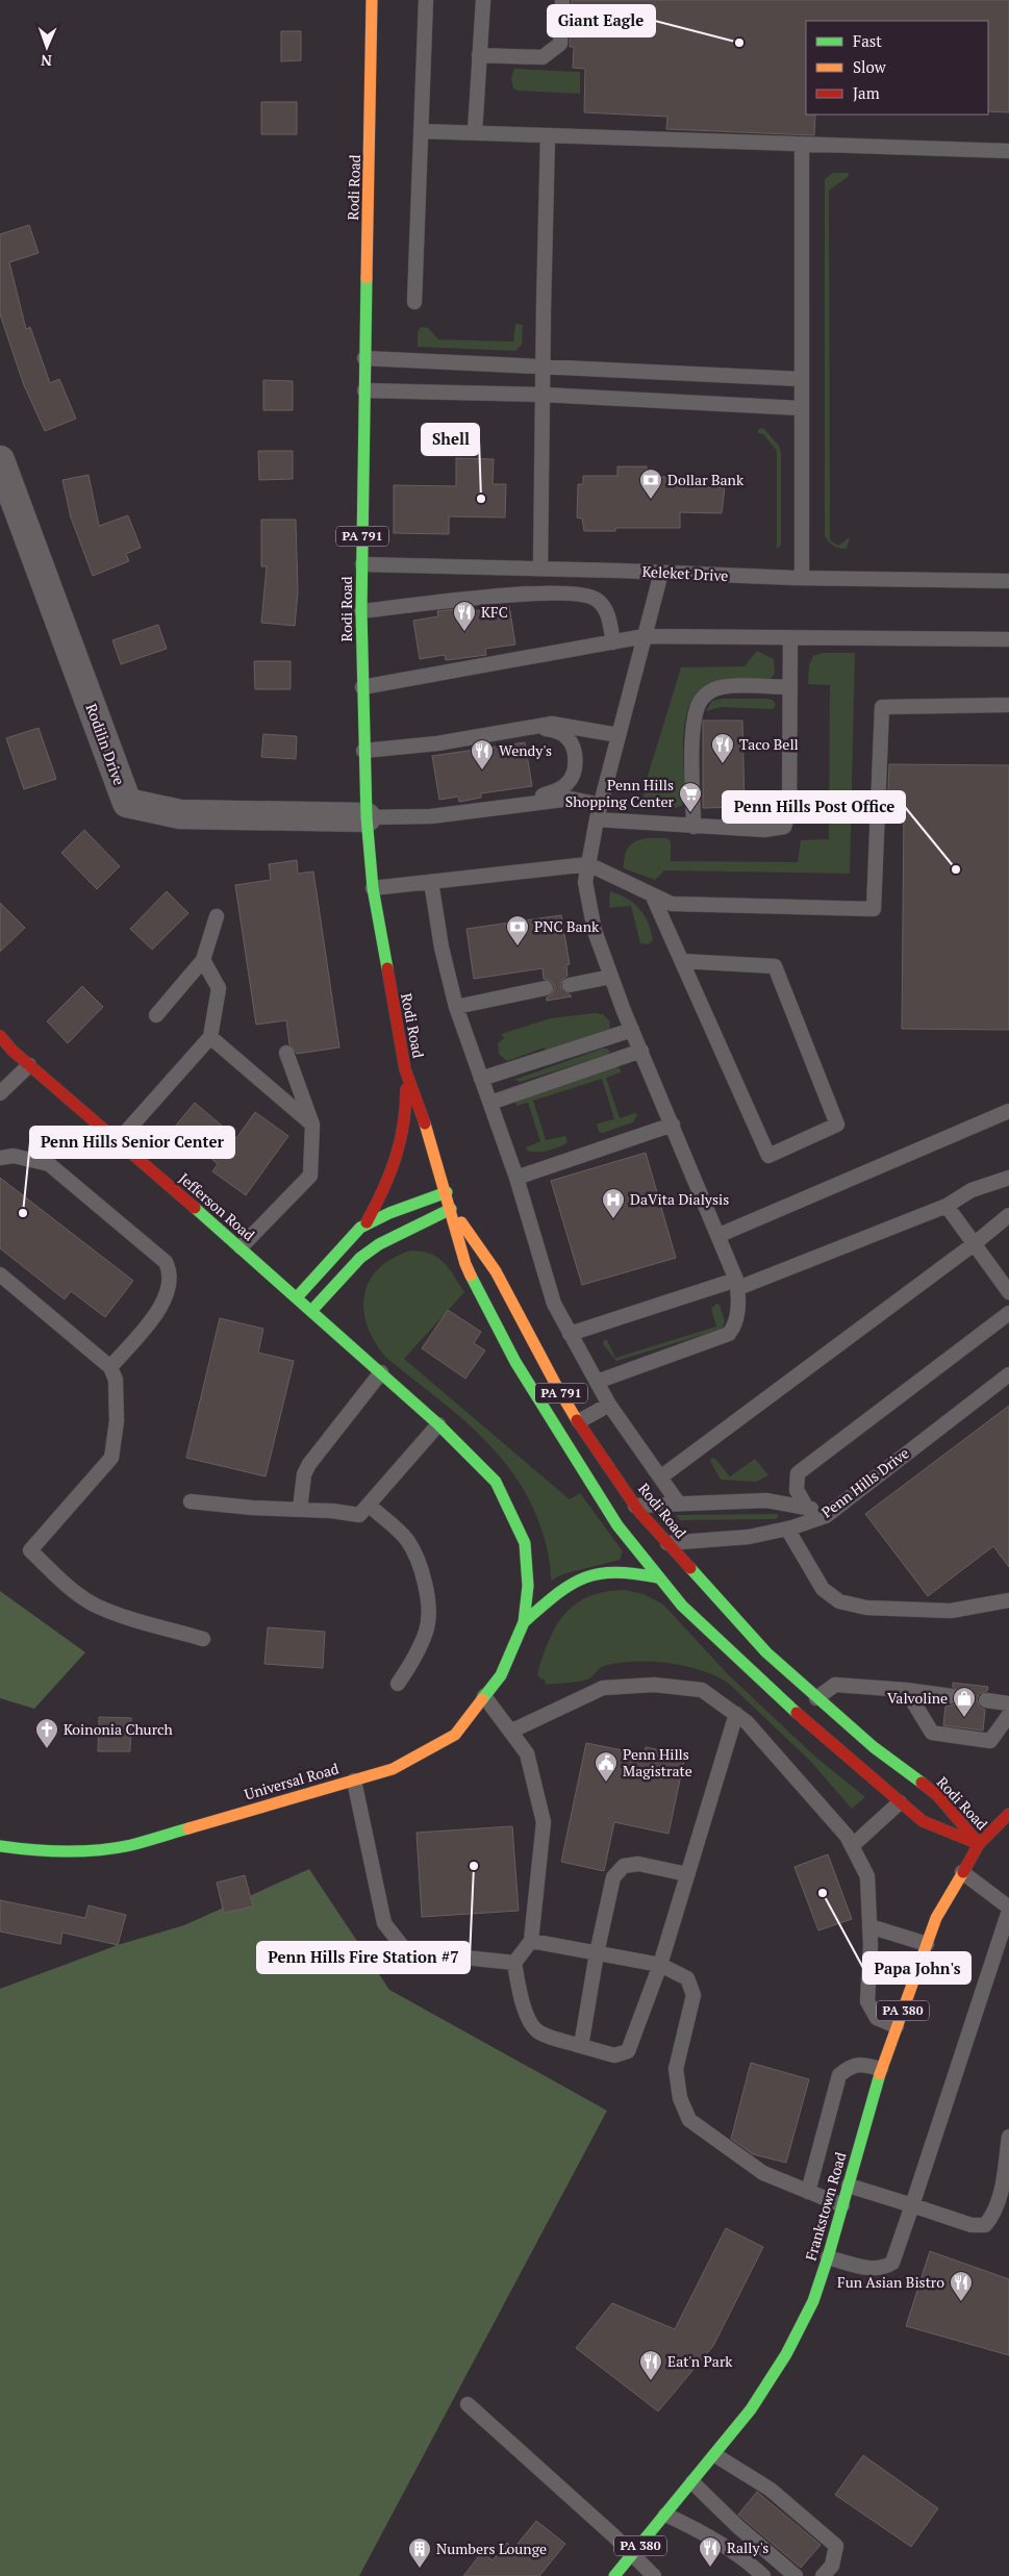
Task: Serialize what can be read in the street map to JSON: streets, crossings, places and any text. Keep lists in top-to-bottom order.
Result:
{
  "streets": {
    "main road": [
      "Rodi Road",
      "PA 791",
      "Jefferson Road",
      "Universal Road",
      "PA 380",
      "Frankstown Road"
    ],
    "street": ["Rodilin Drive"],
    "lane": ["Keleket Drive", "Penn Hills Drive"]
  },
  "crossings": [
    ["Rodi Road", "Keleket Drive"],
    ["Rodi Road", "Rodilin Drive"],
    ["Rodi Road", "Penn Hills Drive"],
    ["Rodi Road", "Universal Road"],
    ["Rodi Road", "Frankstown Road"],
    ["Jefferson Road", "Universal Road"]
  ],
  "places": {
    "other": [
      "Giant Eagle",
      "Shell",
      "Penn Hills Post Office",
      "Penn Hills Senior Center",
      "Penn Hills Fire Station #7",
      "Papa John's"
    ],
    "bank": ["Dollar Bank", "PNC Bank"],
    "restaurant": [
      "KFC",
      "Taco Bell",
      "Wendy's",
      "Fun Asian Bistro",
      "Eat'n Park",
      "Rally's"
    ],
    "supermarket": ["Penn Hills Shopping Center"],
    "hospital": ["DaVita Dialysis"],
    "shop": ["Valvoline"],
    "church": ["Koinonia Church"],
    "public building": ["Penn Hills Magistrate"],
    "building": ["Numbers Lounge"]
  },
  "legend": ["Fast", "Slow", "Jam"],
  "north": "bottom"
}
